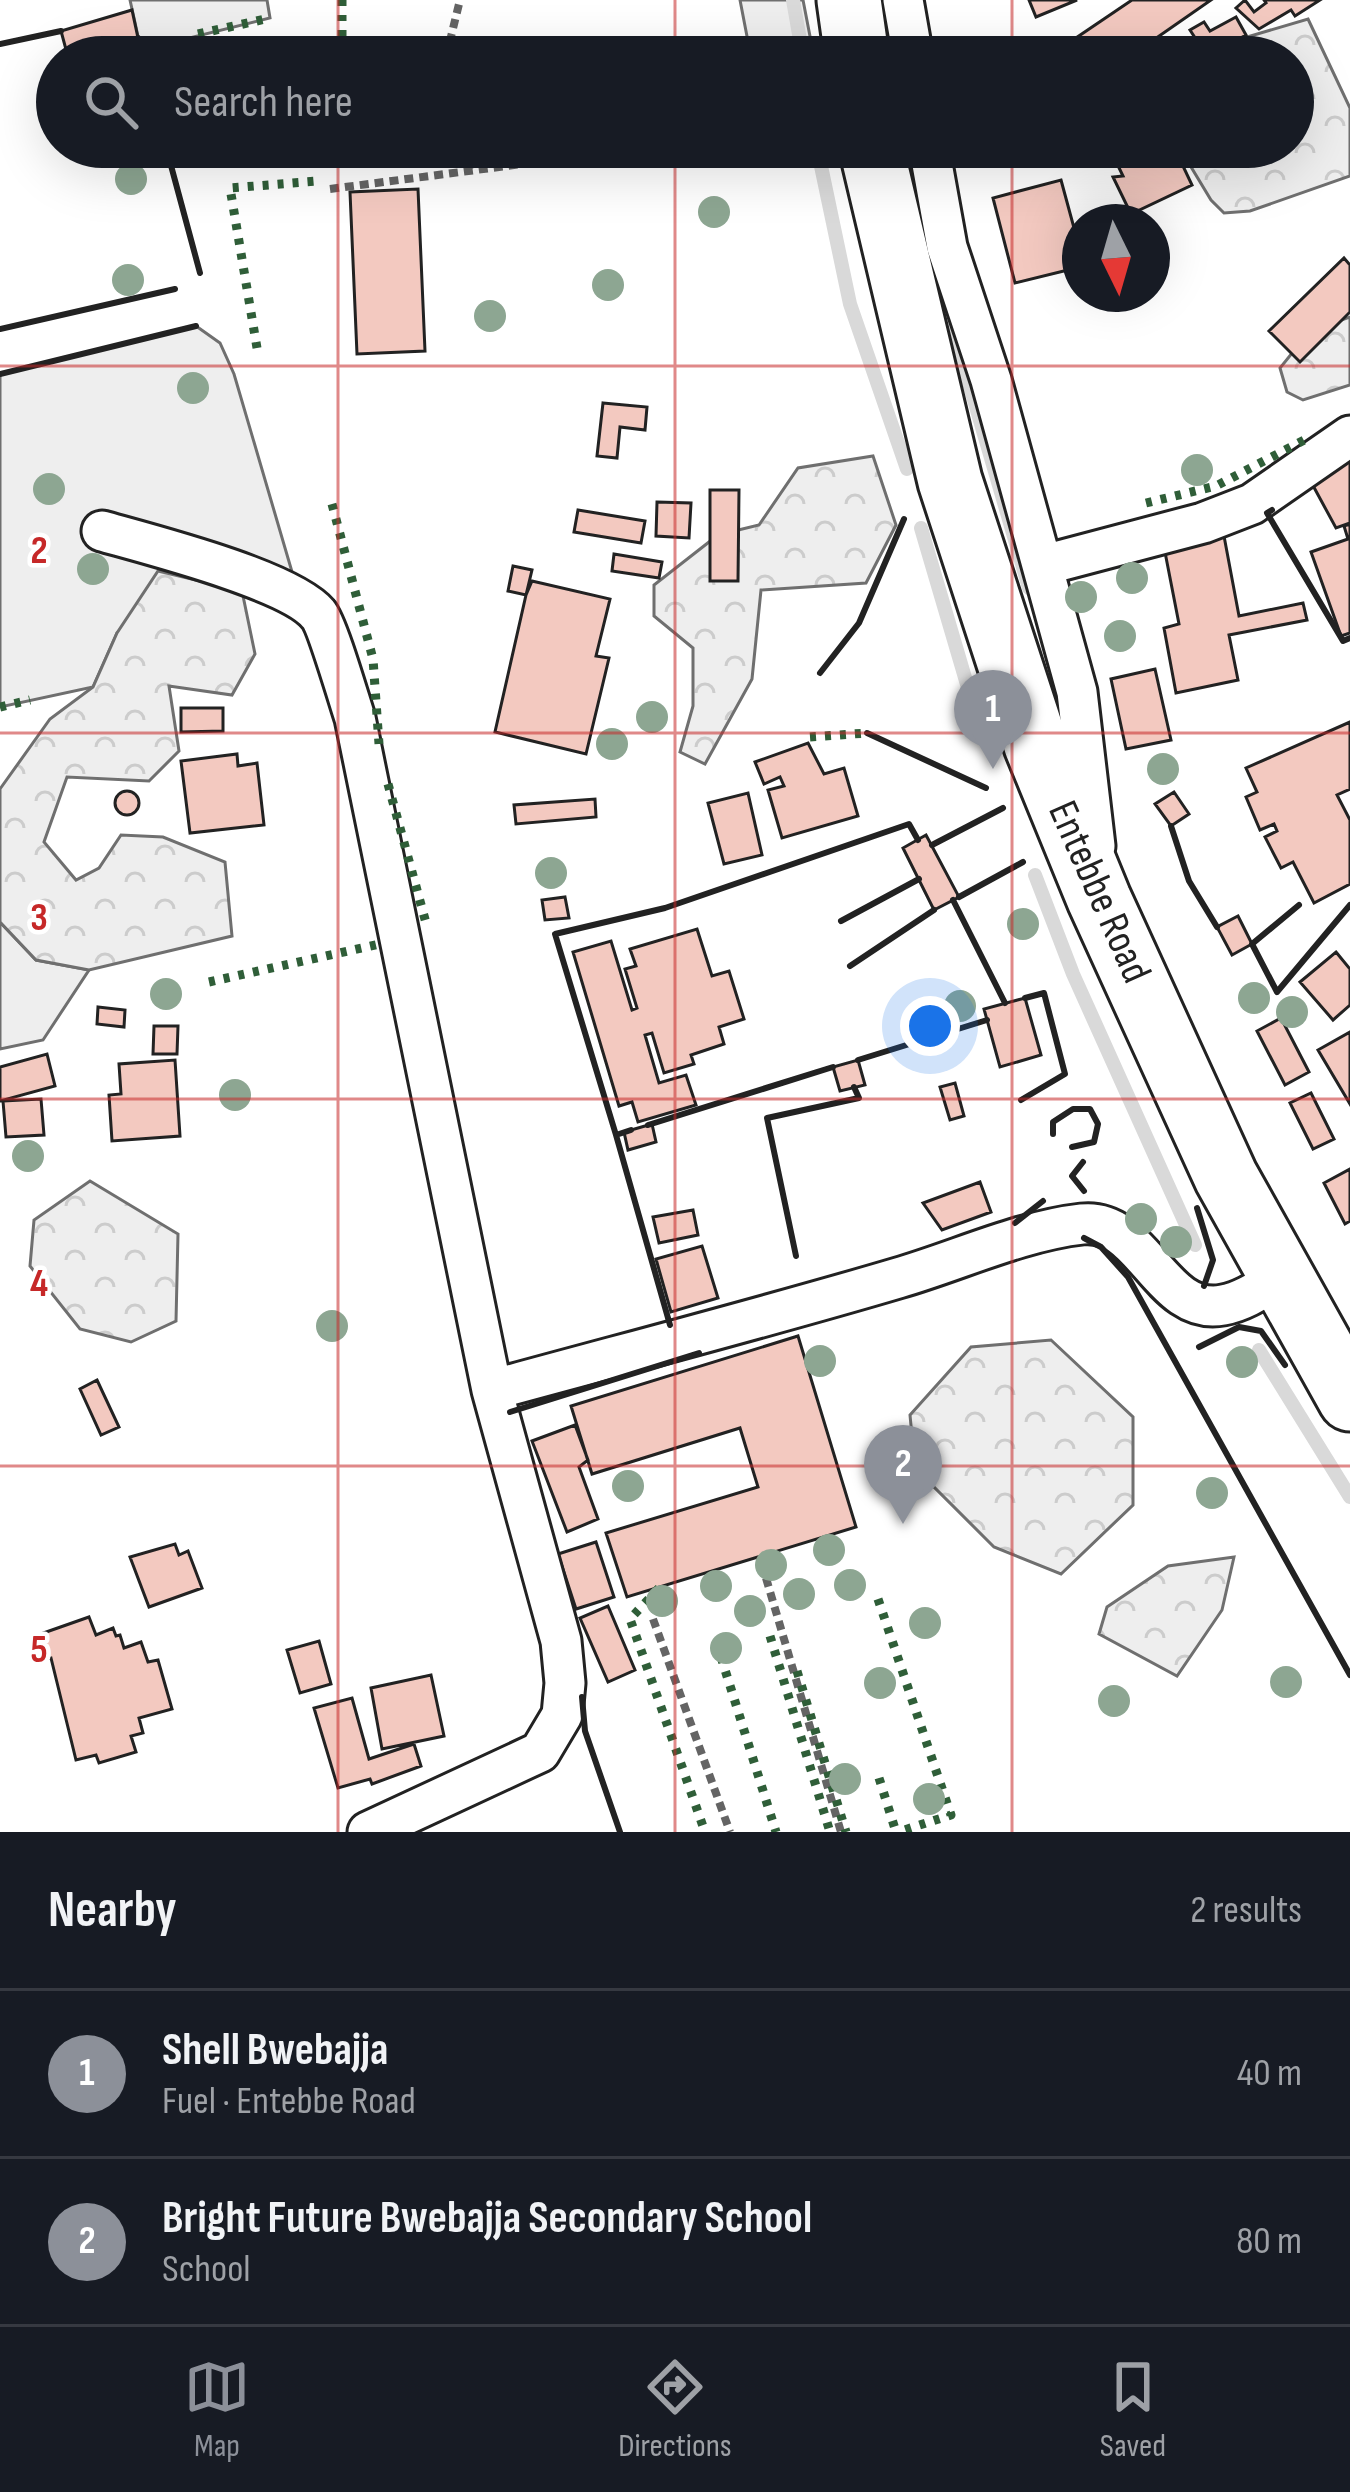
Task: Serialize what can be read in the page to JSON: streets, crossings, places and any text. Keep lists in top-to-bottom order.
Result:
{
  "streets": {
    "main road": ["Entebbe Road"]
  },
  "north": "bottom",
  "page": {
    "search": "Search here",
    "pins": ["1", "2"],
    "heading": ["Nearby", "2 results"],
    "list": [
      {
        "mark": "1",
        "name": "Shell Bwebajja",
        "note": "Fuel · Entebbe Road",
        "value": "40 m"
      },
      {
        "mark": "2",
        "name": "Bright Future Bwebajja Secondary School",
        "note": "School",
        "value": "80 m"
      }
    ],
    "nav": ["Map", "Directions", "Saved"]
  },
  "grid": {
    "rows": [
      "2",
      "3",
      "4",
      "5"
    ]
  }
}
